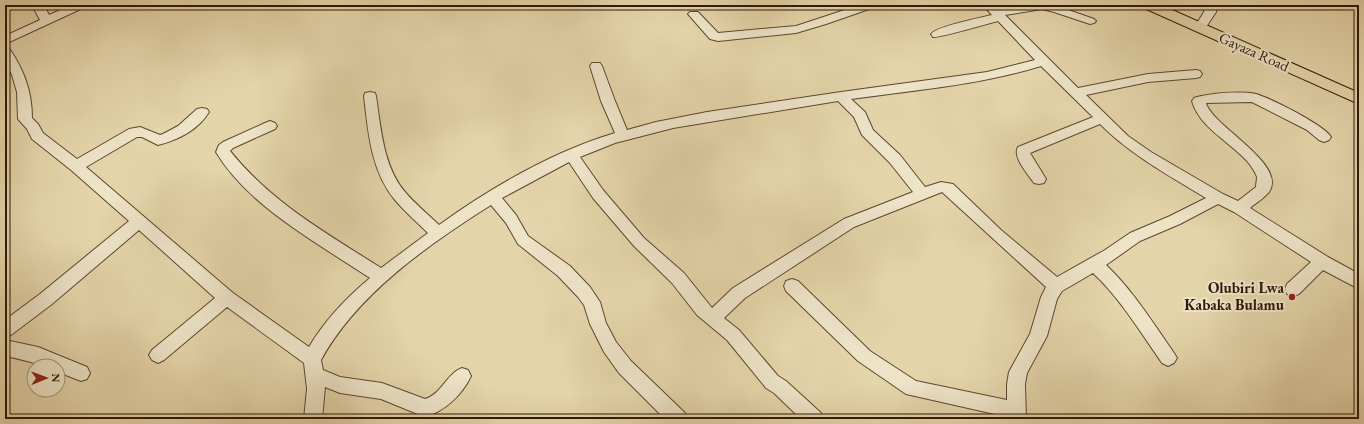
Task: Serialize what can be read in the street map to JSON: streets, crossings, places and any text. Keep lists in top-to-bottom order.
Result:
{
  "streets": {
    "main road": ["Gayaza Road"]
  },
  "places": ["Olubiri Lwa Kabaka Bulamu"],
  "north": "right"
}
